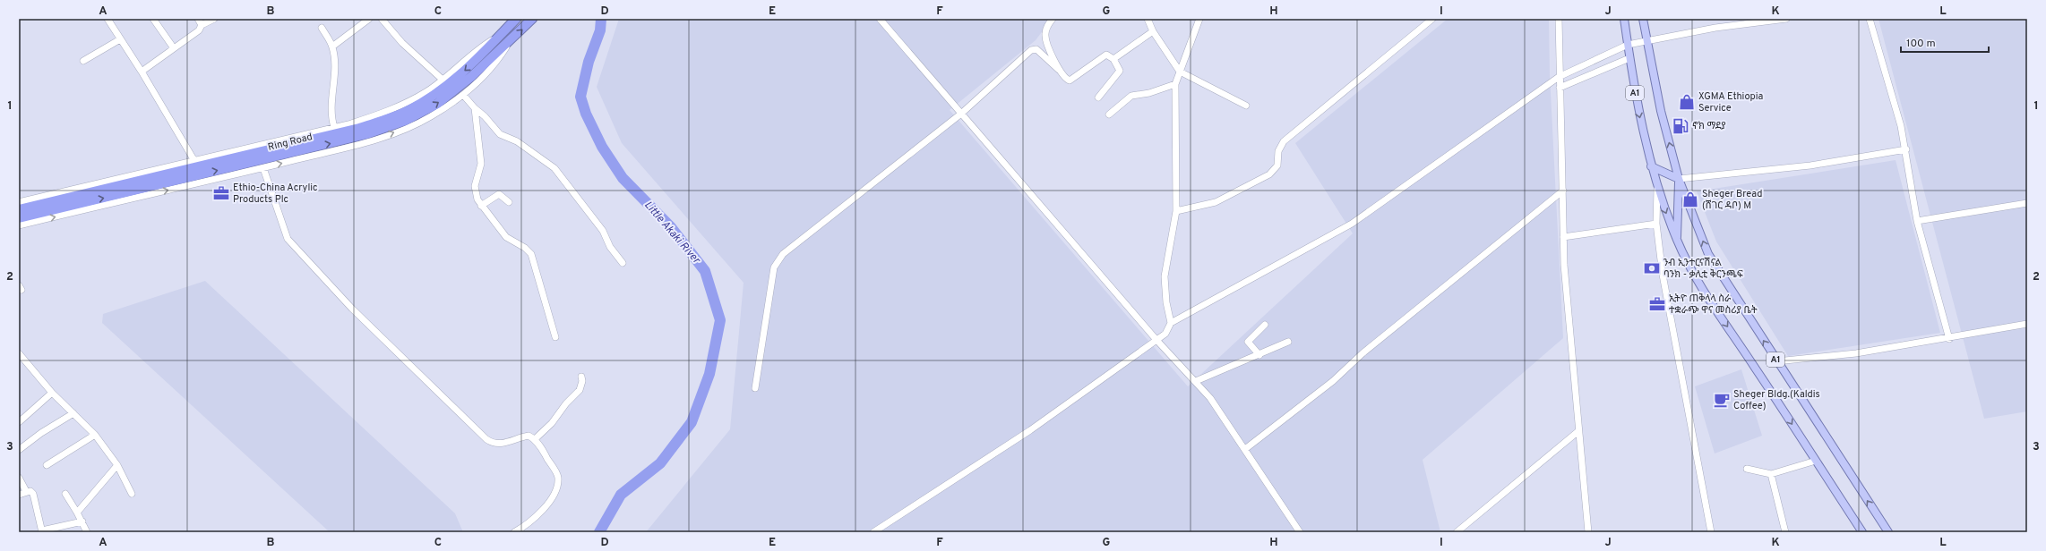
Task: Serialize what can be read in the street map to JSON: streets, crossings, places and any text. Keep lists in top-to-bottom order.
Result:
{
  "streets": {
    "highway": ["Ring Road"],
    "main road": ["A1"]
  },
  "water": ["Little Akaki River"],
  "places": {
    "shop": ["XGMA Ethiopia Service", "Sheger Bread (ሸገር ዳቦ) M"],
    "fuel station": ["ኖክ ማደያ"],
    "office": ["Ethio-China Acrylic Products Plc", "ኢትዮ ጠቅላላ ስራ ተቋራጭ ዋና መስሪያ ቤት"],
    "bank": ["ንብ ኢንተርናሽናል ባንክ - ቃሊቲ ቅርንጫፍ"],
    "cafe": ["Sheger Bldg.(Kaldis Coffee)"]
  },
  "scale_bar": "100 m",
  "grid": {
    "columns": [
      "A",
      "B",
      "C",
      "D",
      "E",
      "F",
      "G",
      "H",
      "I",
      "J",
      "K",
      "L"
    ],
    "rows": ["1", "2", "3"]
  }
}
